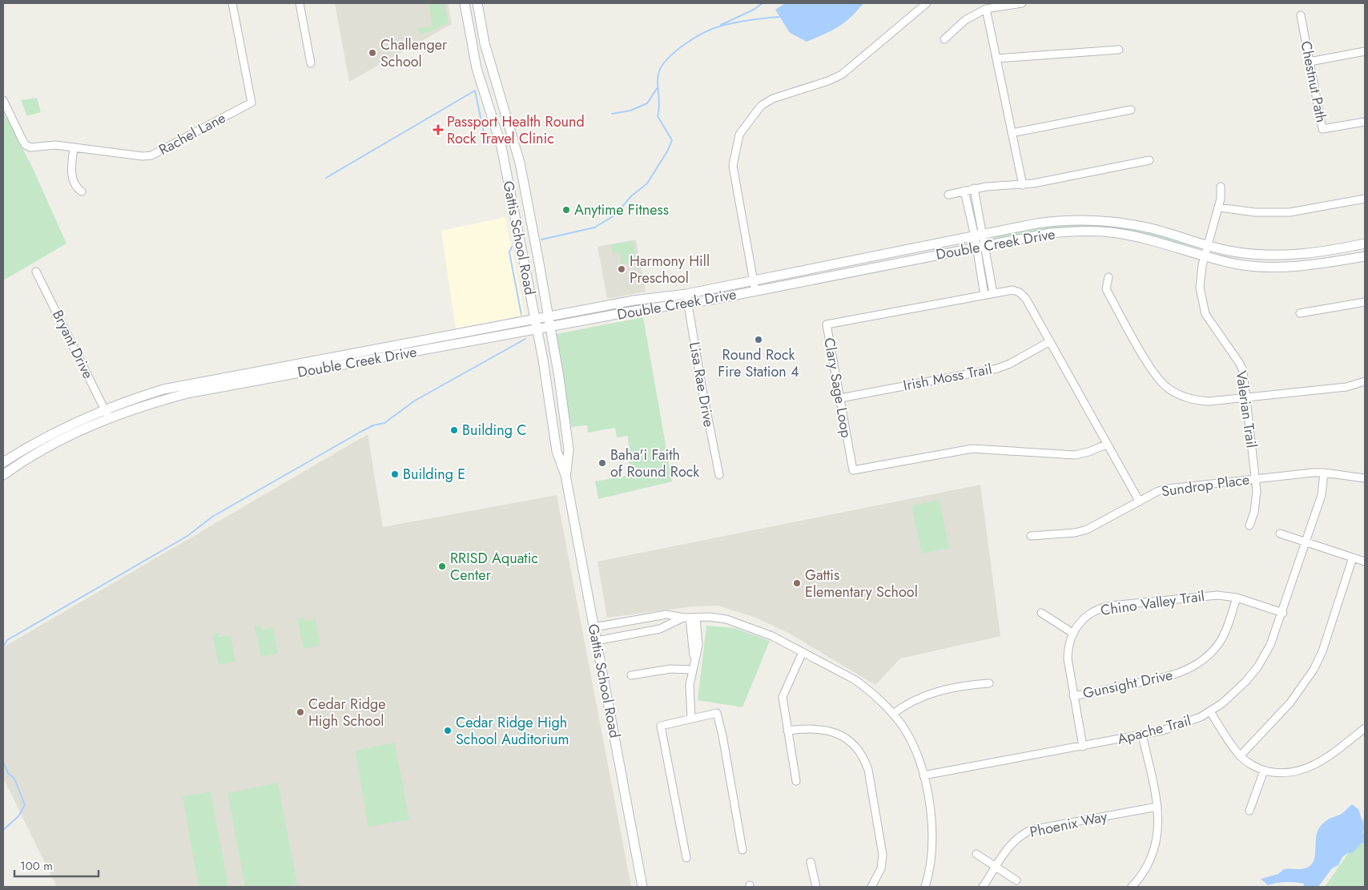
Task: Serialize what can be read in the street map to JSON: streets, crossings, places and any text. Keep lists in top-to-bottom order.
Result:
{
  "streets": {
    "street": [
      "Chestnut Path",
      "Rachel Lane",
      "Gattis School Road",
      "Double Creek Drive",
      "Bryant Drive",
      "Irish Moss Trail",
      "Lisa Rae Drive",
      "Clary Sage Loop",
      "Valerian Trail",
      "Sundrop Place",
      "Chino Valley Trail",
      "Gunsight Drive",
      "Apache Trail",
      "Phoenix Way"
    ]
  },
  "crossings": [
    ["Gattis School Road", "Double Creek Drive"],
    ["Double Creek Drive", "Bryant Drive"],
    ["Double Creek Drive", "Lisa Rae Drive"],
    ["Double Creek Drive", "Valerian Trail"],
    ["Irish Moss Trail", "Clary Sage Loop"],
    ["Clary Sage Loop", "Sundrop Place"],
    ["Valerian Trail", "Sundrop Place"],
    ["Sundrop Place", "Apache Trail"],
    ["Chino Valley Trail", "Gunsight Drive"],
    ["Chino Valley Trail", "Apache Trail"]
  ],
  "places": {
    "other": [
      "Challenger School",
      "Anytime Fitness",
      "Harmony Hill Preschool",
      "Round Rock Fire Station 4",
      "Building C",
      "Baha'i Faith of Round Rock",
      "Building E",
      "RRISD Aquatic Center",
      "Gattis Elementary School",
      "Cedar Ridge High School",
      "Cedar Ridge High School Auditorium"
    ],
    "health": ["Passport Health Round Rock Travel Clinic"]
  },
  "scale_bar": "100 m"
}
